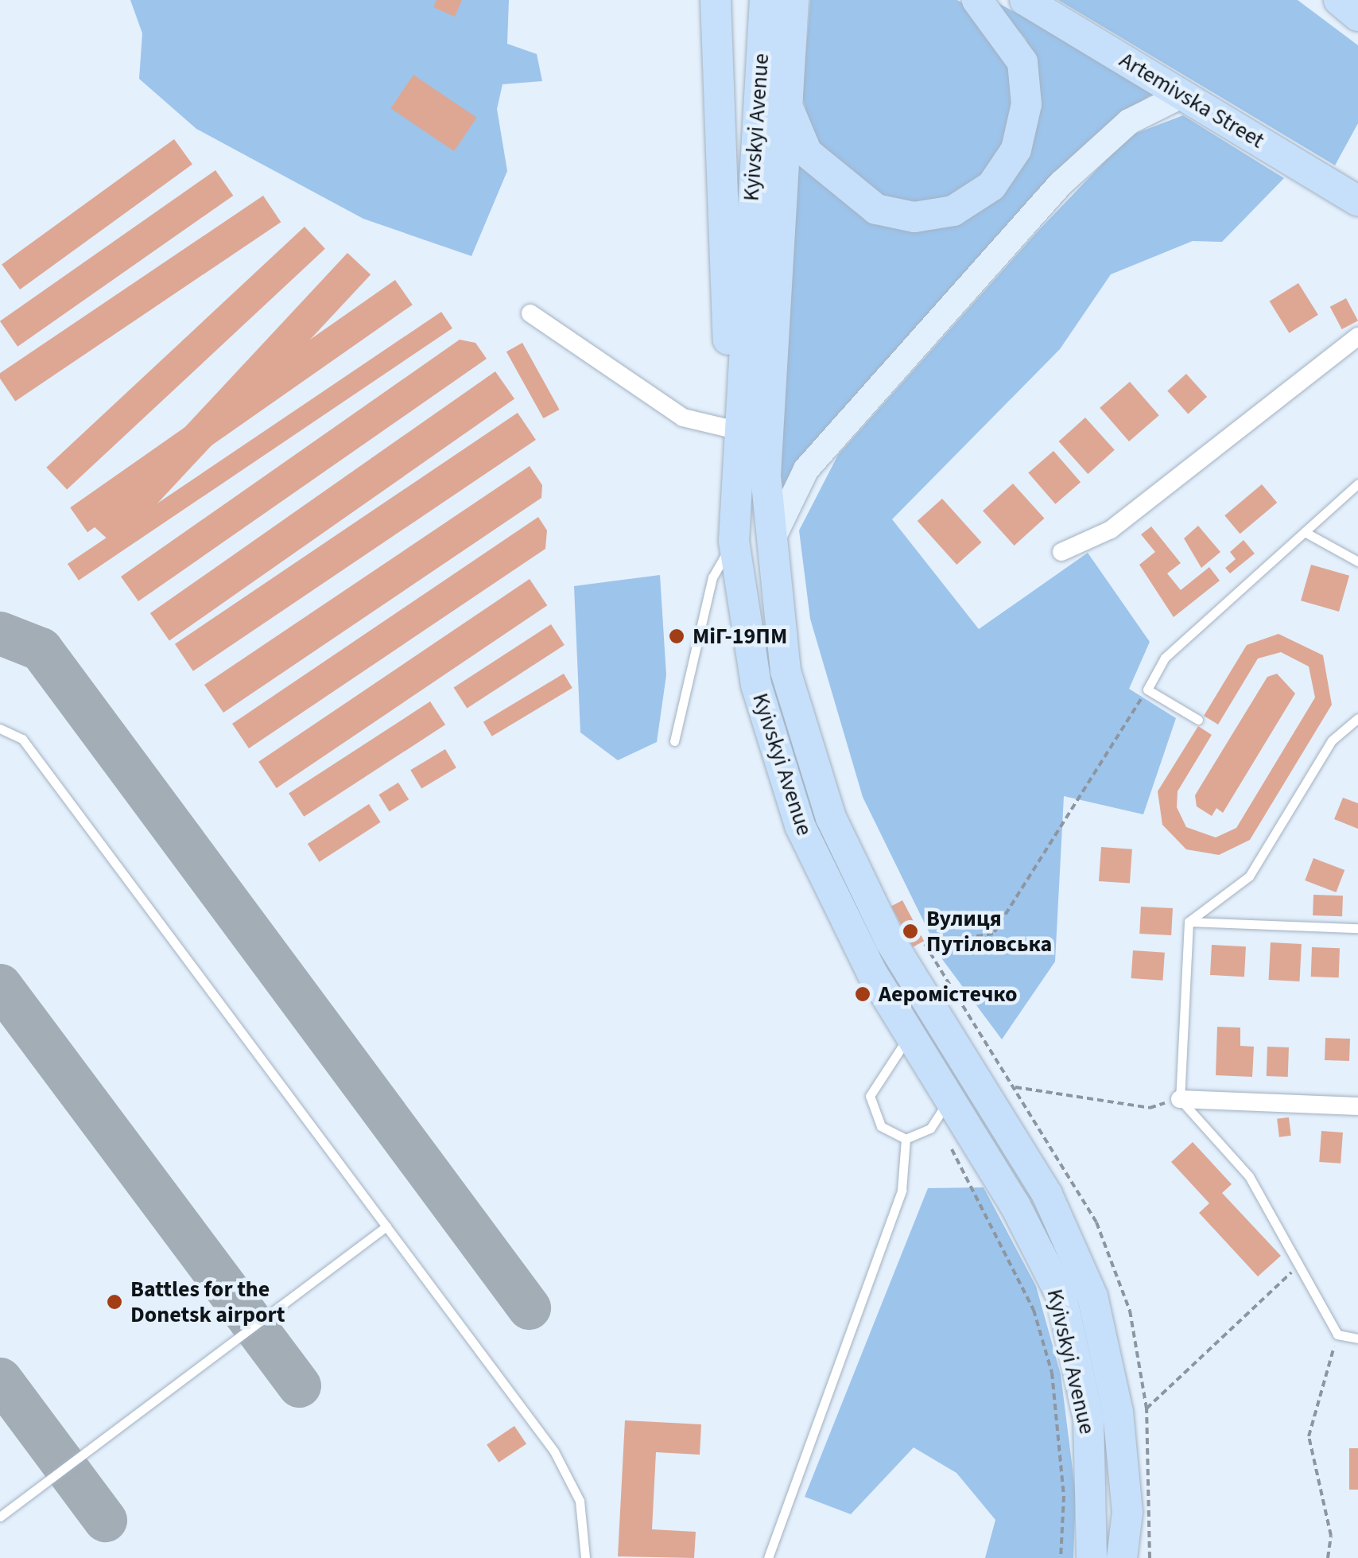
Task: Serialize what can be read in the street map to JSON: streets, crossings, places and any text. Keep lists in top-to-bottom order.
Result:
{
  "streets": {
    "main road": ["Artemivska Street", "Kyivskyi Avenue"]
  },
  "places": [
    "МіГ-19ПМ",
    "Вулиця Путіловська",
    "Аеромістечко",
    "Battles for the Donetsk airport"
  ]
}
